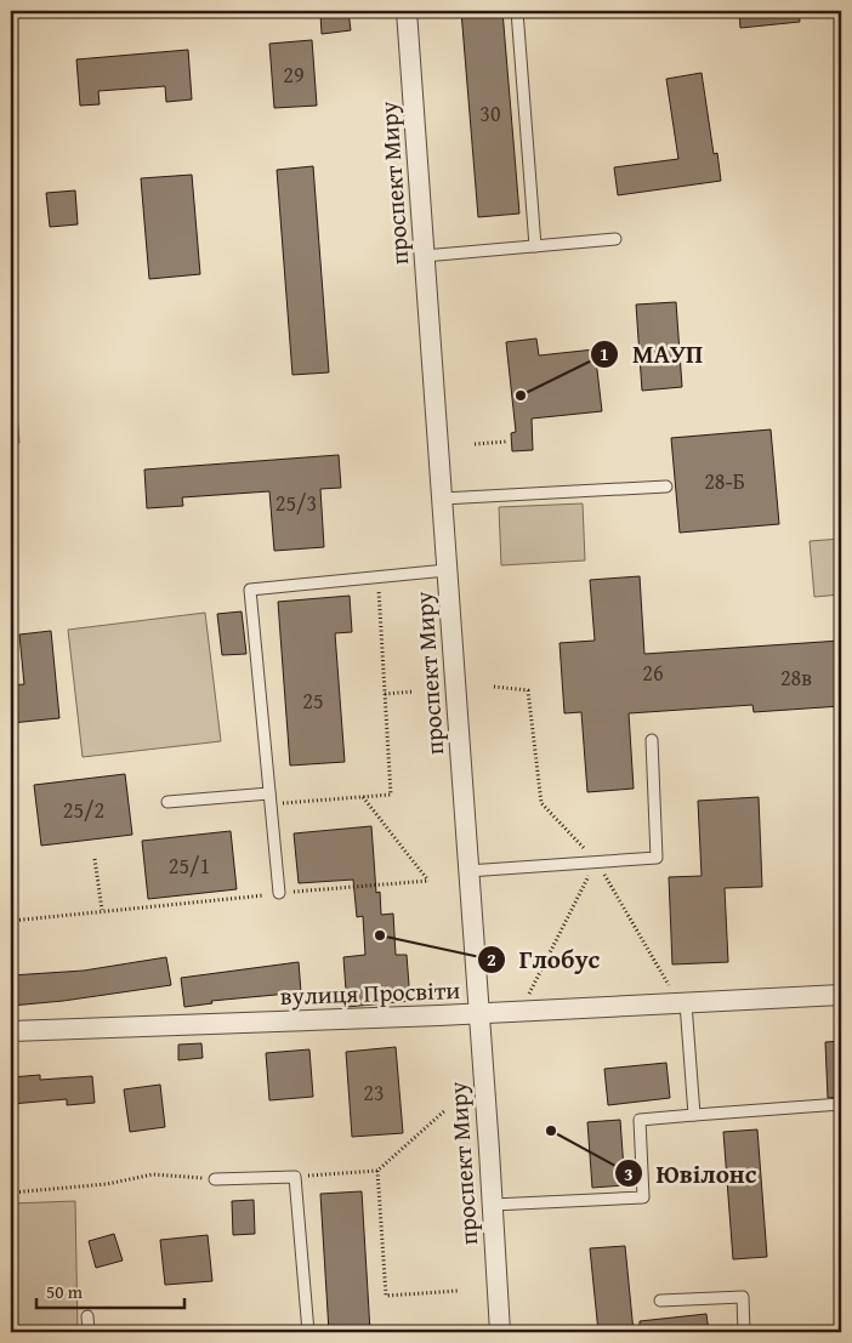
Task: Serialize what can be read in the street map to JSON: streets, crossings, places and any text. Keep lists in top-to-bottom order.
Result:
{
  "streets": {
    "street": ["проспект Миру", "вулиця Просвіти"]
  },
  "crossings": [
    ["проспект Миру", "вулиця Просвіти"]
  ],
  "places": ["МАУП", "Глобус", "Ювілонс"],
  "house_numbers": [
    "29",
    "30",
    "28-Б",
    "25/3",
    "26",
    "28в",
    "25",
    "25/2",
    "25/1",
    "23"
  ],
  "scale_bar": "50 m"
}
